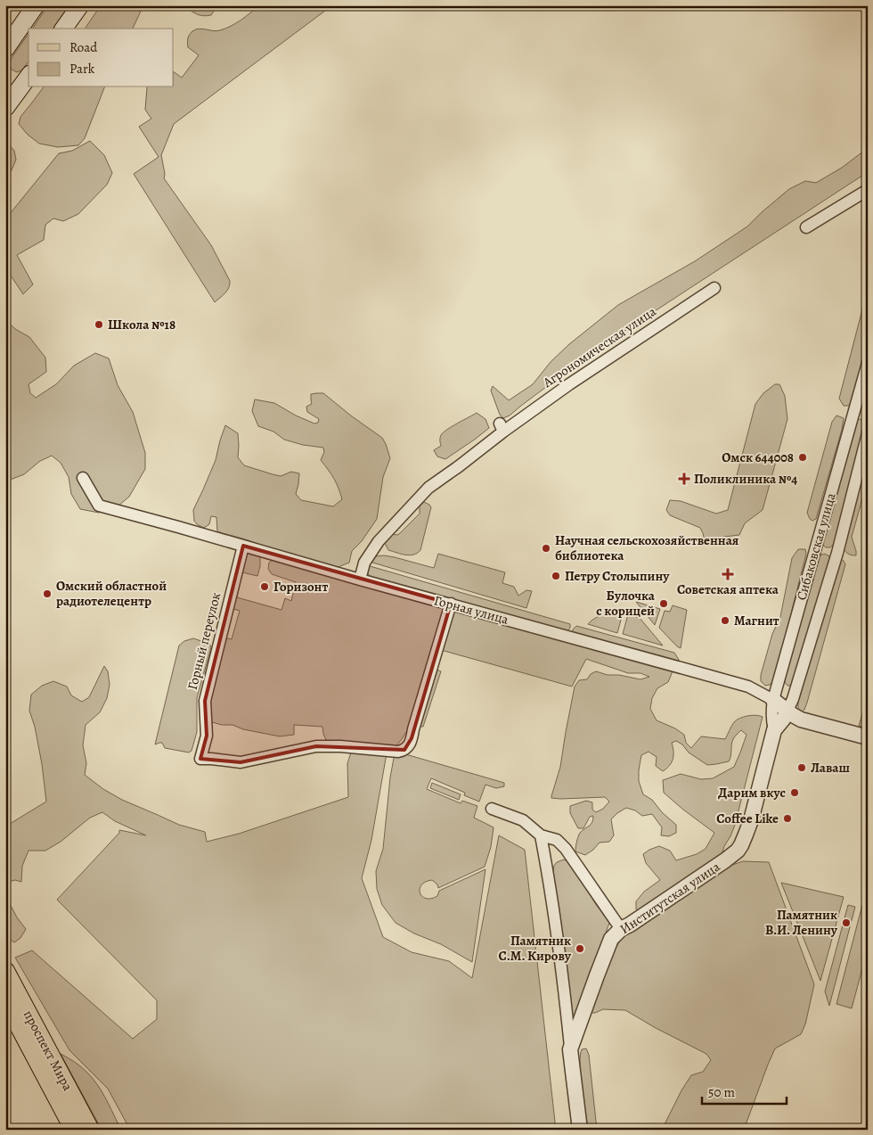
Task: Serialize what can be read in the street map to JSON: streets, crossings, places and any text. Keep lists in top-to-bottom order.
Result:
{
  "streets": {
    "main road": ["проспект Мира"],
    "street": [
      "Агрономическая улица",
      "Сибаковская улица",
      "Горная улица",
      "Горный переулок",
      "Институтская улица"
    ]
  },
  "crossings": [
    ["Агрономическая улица", "Горная улица"],
    ["Сибаковская улица", "Горная улица"],
    ["Сибаковская улица", "Институтская улица"],
    ["Горная улица", "Горный переулок"]
  ],
  "places": {
    "other": [
      "Школа №18",
      "Омск 644008",
      "Научная сельскохозяйственная библиотека",
      "Петру Столыпину",
      "Горизонт",
      "Омский областной радиотелецентр",
      "Булочка с корицей",
      "Магнит",
      "Лаваш",
      "Дарим вкус",
      "Coffee Like",
      "Памятник В.И. Ленину",
      "Памятник С.М. Кирову"
    ],
    "health": ["Поликлиника №4", "Советская аптека"]
  },
  "legend": ["Road", "Park"],
  "scale_bar": "50 m"
}
